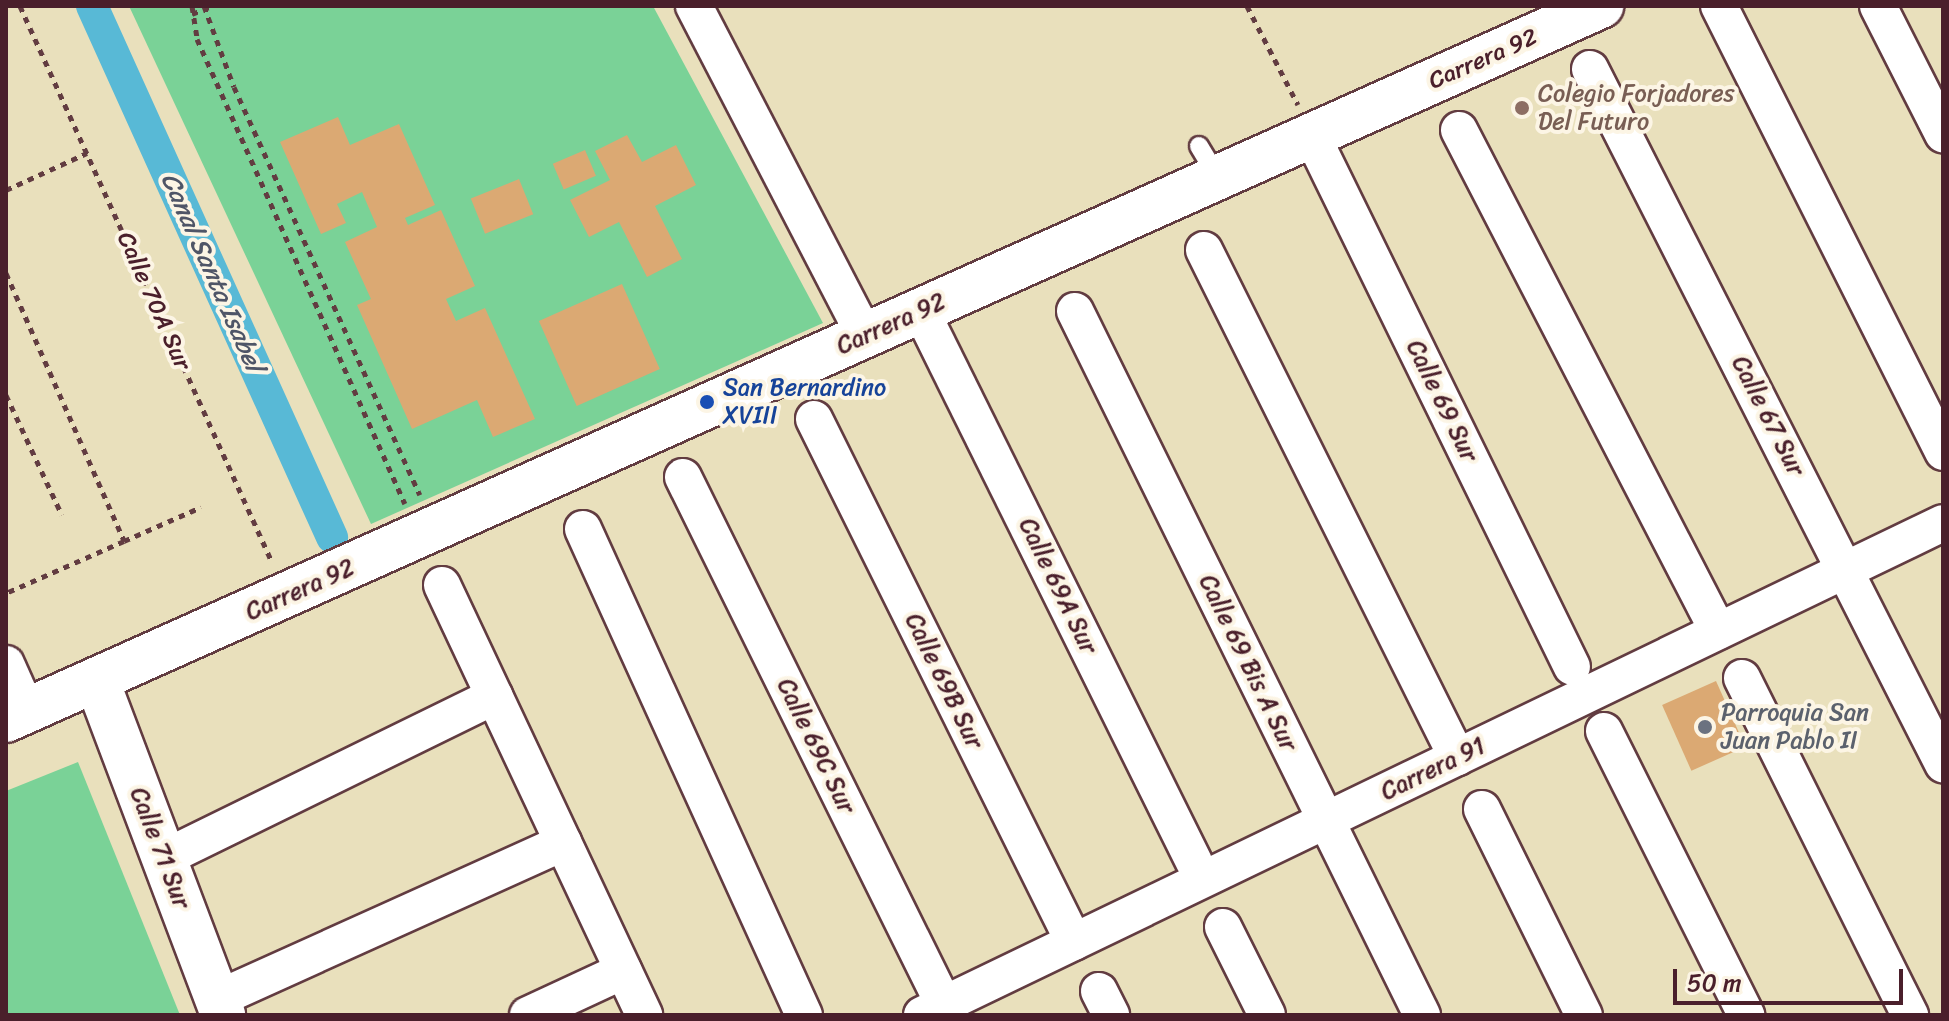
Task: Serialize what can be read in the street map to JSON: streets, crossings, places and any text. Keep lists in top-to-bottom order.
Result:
{
  "streets": {
    "street": [
      "Carrera 92",
      "Calle 69 Sur",
      "Calle 67 Sur",
      "Calle 69A Sur",
      "Calle 69 Bis A Sur",
      "Calle 69B Sur",
      "Calle 69C Sur",
      "Carrera 91",
      "Calle 71 Sur"
    ],
    "path": ["Calle 70A Sur"]
  },
  "crossings": [
    ["Carrera 92", "Calle 70A Sur"],
    ["Carrera 92", "Calle 69 Sur"],
    ["Carrera 92", "Calle 69A Sur"],
    ["Carrera 92", "Calle 71 Sur"],
    ["Calle 67 Sur", "Carrera 91"],
    ["Calle 69 Bis A Sur", "Carrera 91"],
    ["Calle 69B Sur", "Carrera 91"],
    ["Calle 69C Sur", "Carrera 91"]
  ],
  "water": ["Canal Santa Isabel"],
  "places": ["Colegio Forjadores Del Futuro", "San Bernardino XVIII", "Parroquia San Juan Pablo II"],
  "scale_bar": "50 m"
}
